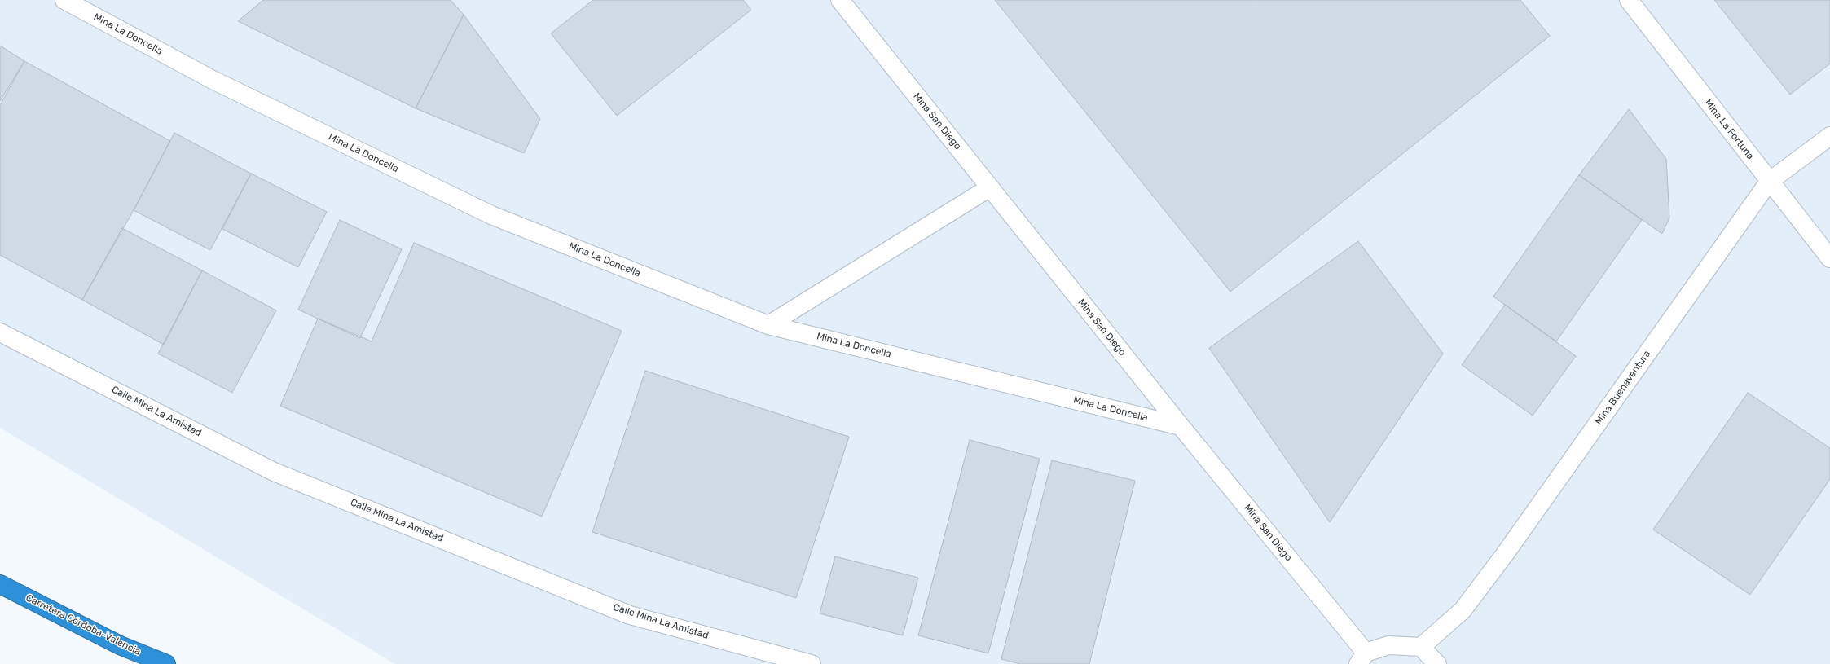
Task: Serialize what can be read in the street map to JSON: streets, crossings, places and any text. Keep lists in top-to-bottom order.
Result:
{
  "streets": {
    "highway": ["Carretera Córdoba-Valencia"],
    "street": [
      "Mina La Doncella",
      "Mina San Diego",
      "Mina La Fortuna",
      "Mina Buenaventura",
      "Calle Mina La Amistad"
    ]
  },
  "crossings": [
    ["Mina La Doncella", "Mina San Diego"],
    ["Mina La Fortuna", "Mina Buenaventura"]
  ]
}
